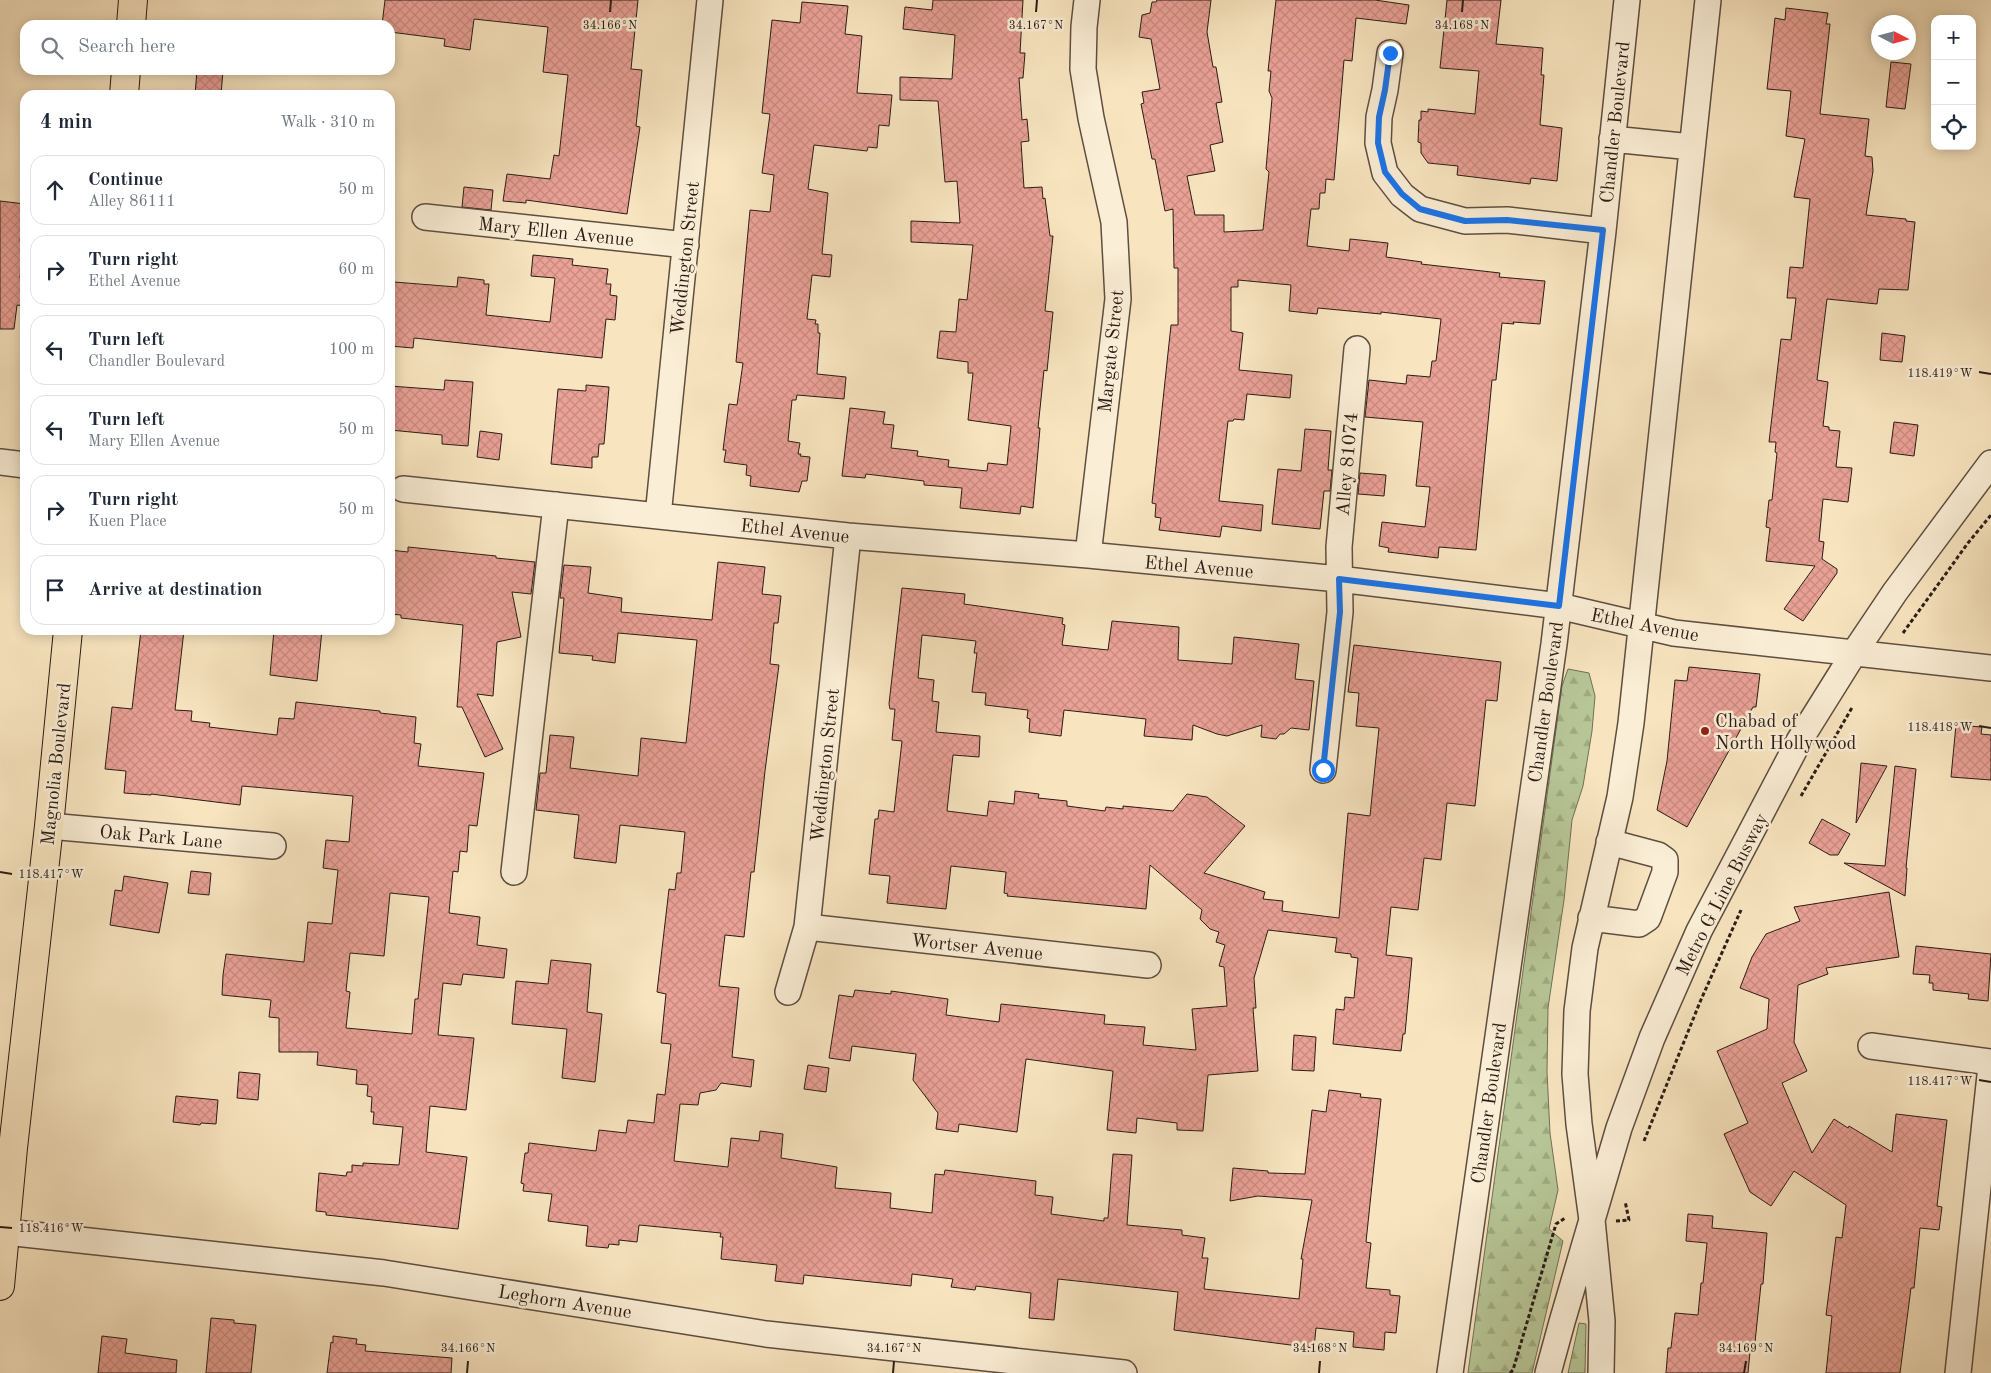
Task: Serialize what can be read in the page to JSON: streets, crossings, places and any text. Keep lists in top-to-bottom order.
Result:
{
  "streets": {
    "main road": ["Magnolia Boulevard"],
    "street": [
      "Chandler Boulevard",
      "Mary Ellen Avenue",
      "Weddington Street",
      "Margate Street",
      "Alley 81074",
      "Ethel Avenue",
      "Oak Park Lane",
      "Metro G Line Busway",
      "Wortser Avenue",
      "Leghorn Avenue"
    ]
  },
  "crossings": [
    ["Chandler Boulevard", "Ethel Avenue"],
    ["Mary Ellen Avenue", "Weddington Street"],
    ["Weddington Street", "Ethel Avenue"],
    ["Weddington Street", "Wortser Avenue"],
    ["Margate Street", "Ethel Avenue"],
    ["Alley 81074", "Ethel Avenue"],
    ["Ethel Avenue", "Metro G Line Busway"],
    ["Magnolia Boulevard", "Oak Park Lane"],
    ["Magnolia Boulevard", "Leghorn Avenue"]
  ],
  "places": ["Chabad of North Hollywood"],
  "north": "right",
  "page": {
    "map_buttons": ["+", "−"],
    "search": "Search here",
    "heading": ["4 min", "Walk · 310 m"],
    "list": [
      ["Continue", "Alley 86111", "50 m"],
      ["Turn right", "Ethel Avenue", "60 m"],
      ["Turn left", "Chandler Boulevard", "100 m"],
      ["Turn left", "Mary Ellen Avenue", "50 m"],
      ["Turn right", "Kuen Place", "50 m"],
      "Arrive at destination"
    ]
  },
  "coordinates": [
    "34.166°N",
    "34.167°N",
    "34.168°N",
    "118.419°W",
    "118.418°W",
    "118.417°W",
    "118.416°W",
    "34.169°N"
  ]
}
